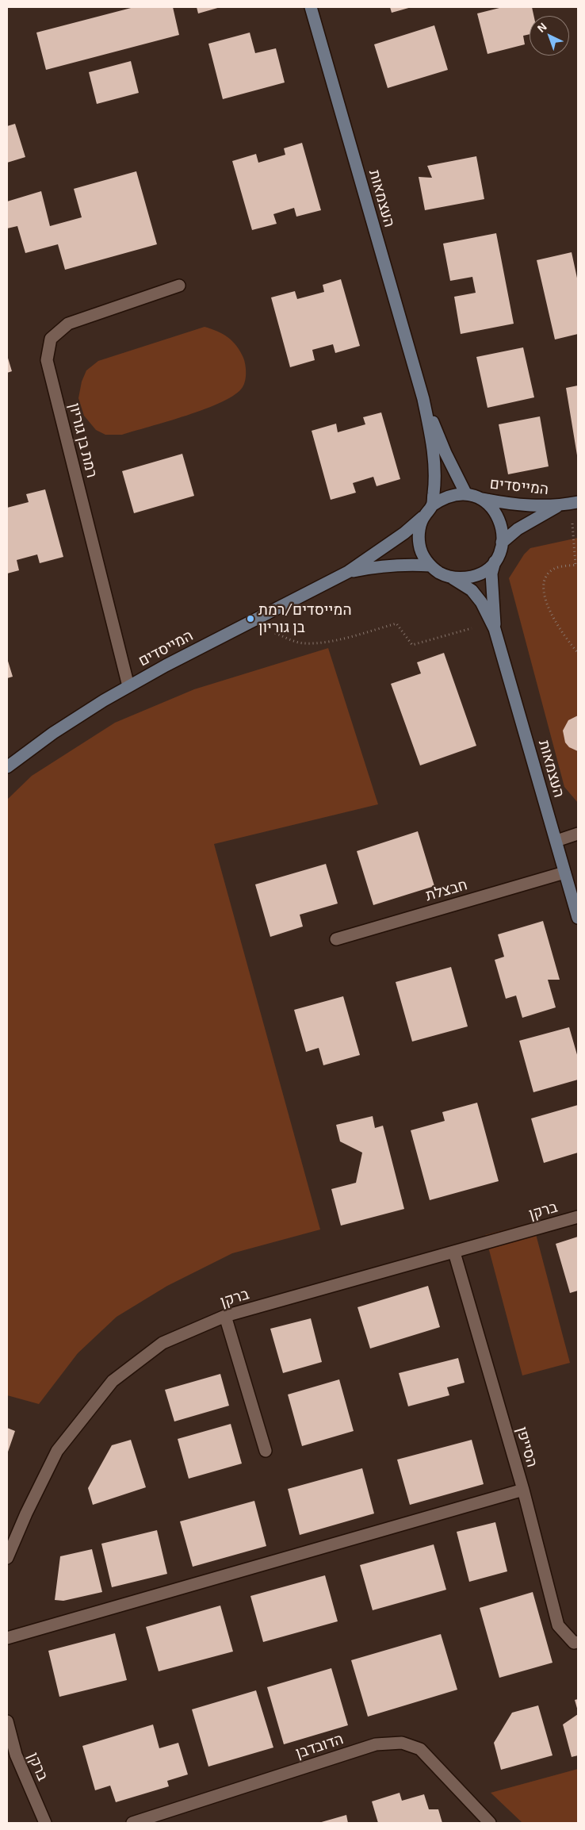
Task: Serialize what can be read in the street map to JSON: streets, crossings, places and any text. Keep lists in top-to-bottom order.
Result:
{
  "streets": {
    "street": [
      "העצמאות",
      "רמת בן גוריון",
      "המייסדים",
      "חבצלת",
      "ברקן",
      "הסייפן",
      "הדובדבן"
    ]
  },
  "crossings": [
    ["העצמאות", "המייסדים"],
    ["העצמאות", "חבצלת"],
    ["רמת בן גוריון", "המייסדים"],
    ["ברקן", "הסייפן"]
  ],
  "places": ["המייסדים/רמת בן גוריון"],
  "north": "top left"
}
